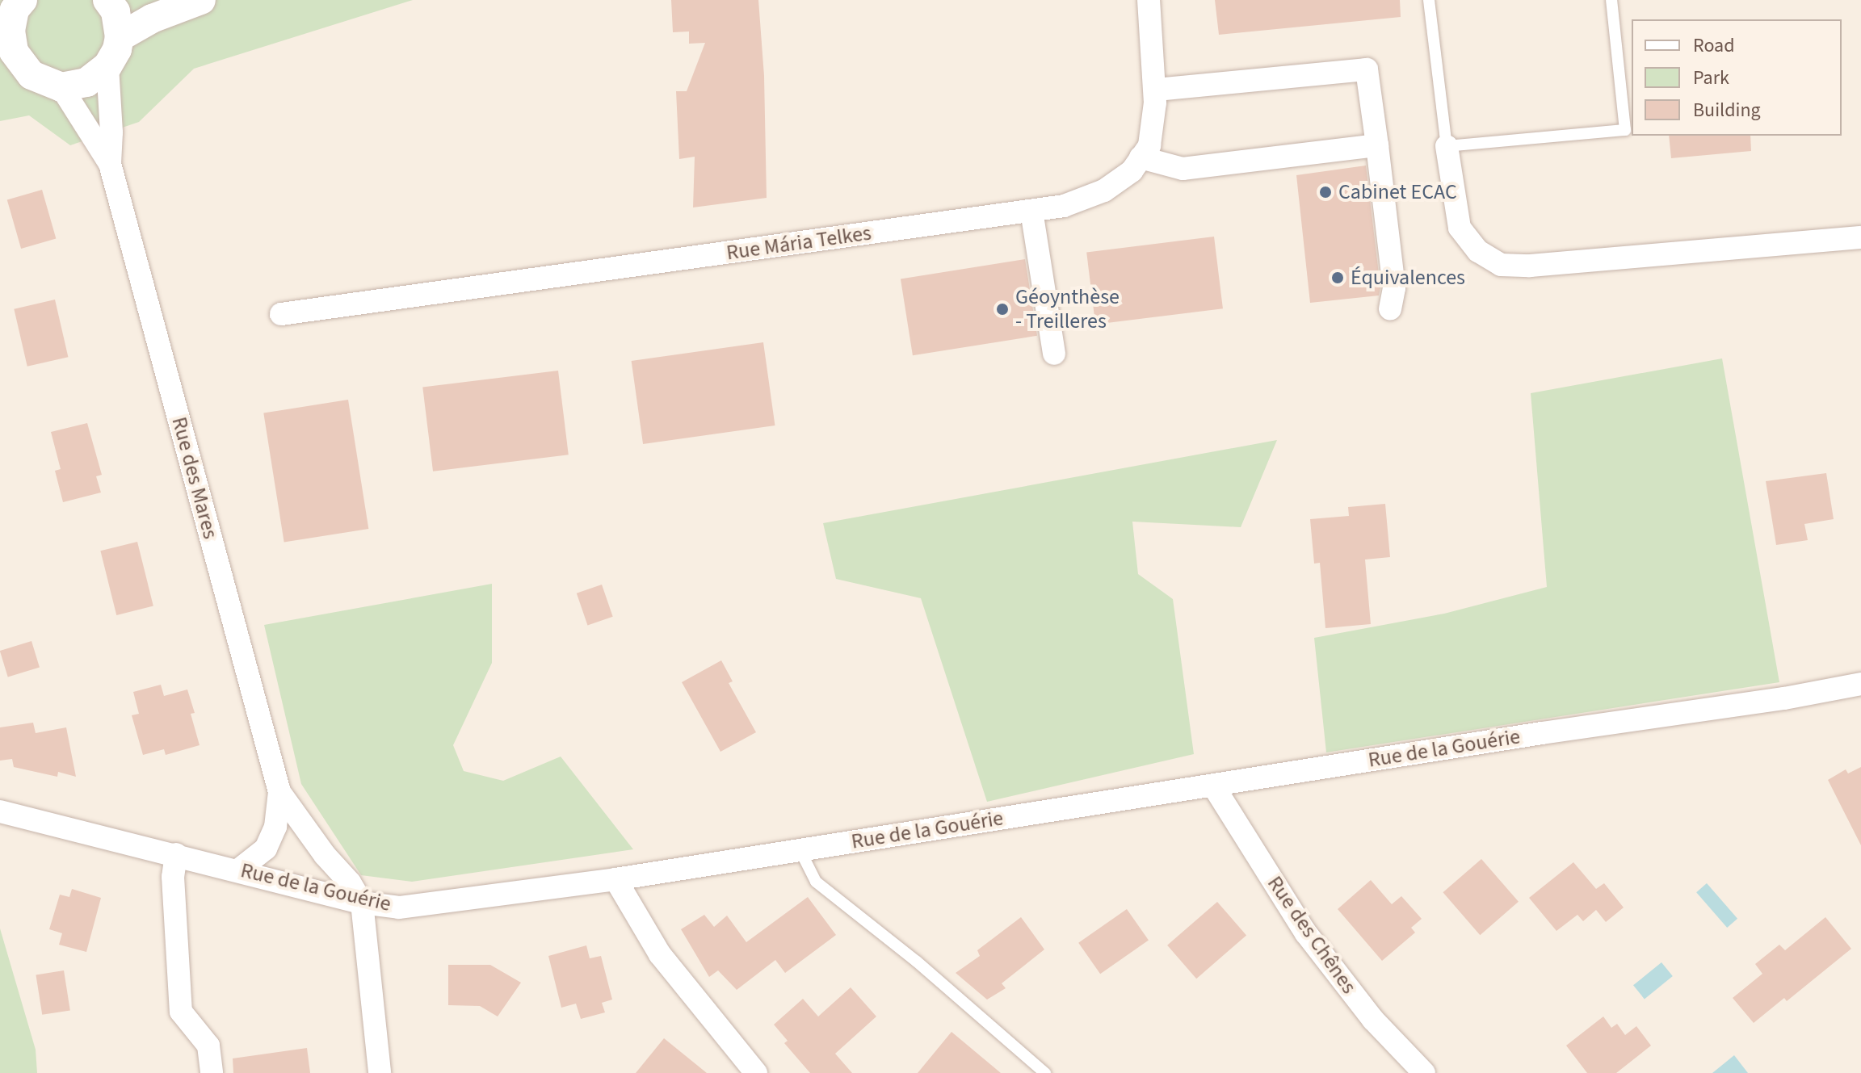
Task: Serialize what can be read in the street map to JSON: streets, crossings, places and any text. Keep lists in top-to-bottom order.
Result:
{
  "streets": {
    "street": [
      "Rue Mária Telkes",
      "Rue des Mares",
      "Rue de la Gouérie",
      "Rue des Chênes"
    ]
  },
  "crossings": [
    ["Rue des Mares", "Rue de la Gouérie"],
    ["Rue de la Gouérie", "Rue des Chênes"]
  ],
  "places": ["Cabinet ECAC", "Équivalences", "Géoynthèse - Treilleres"],
  "legend": ["Road", "Park", "Building"]
}
